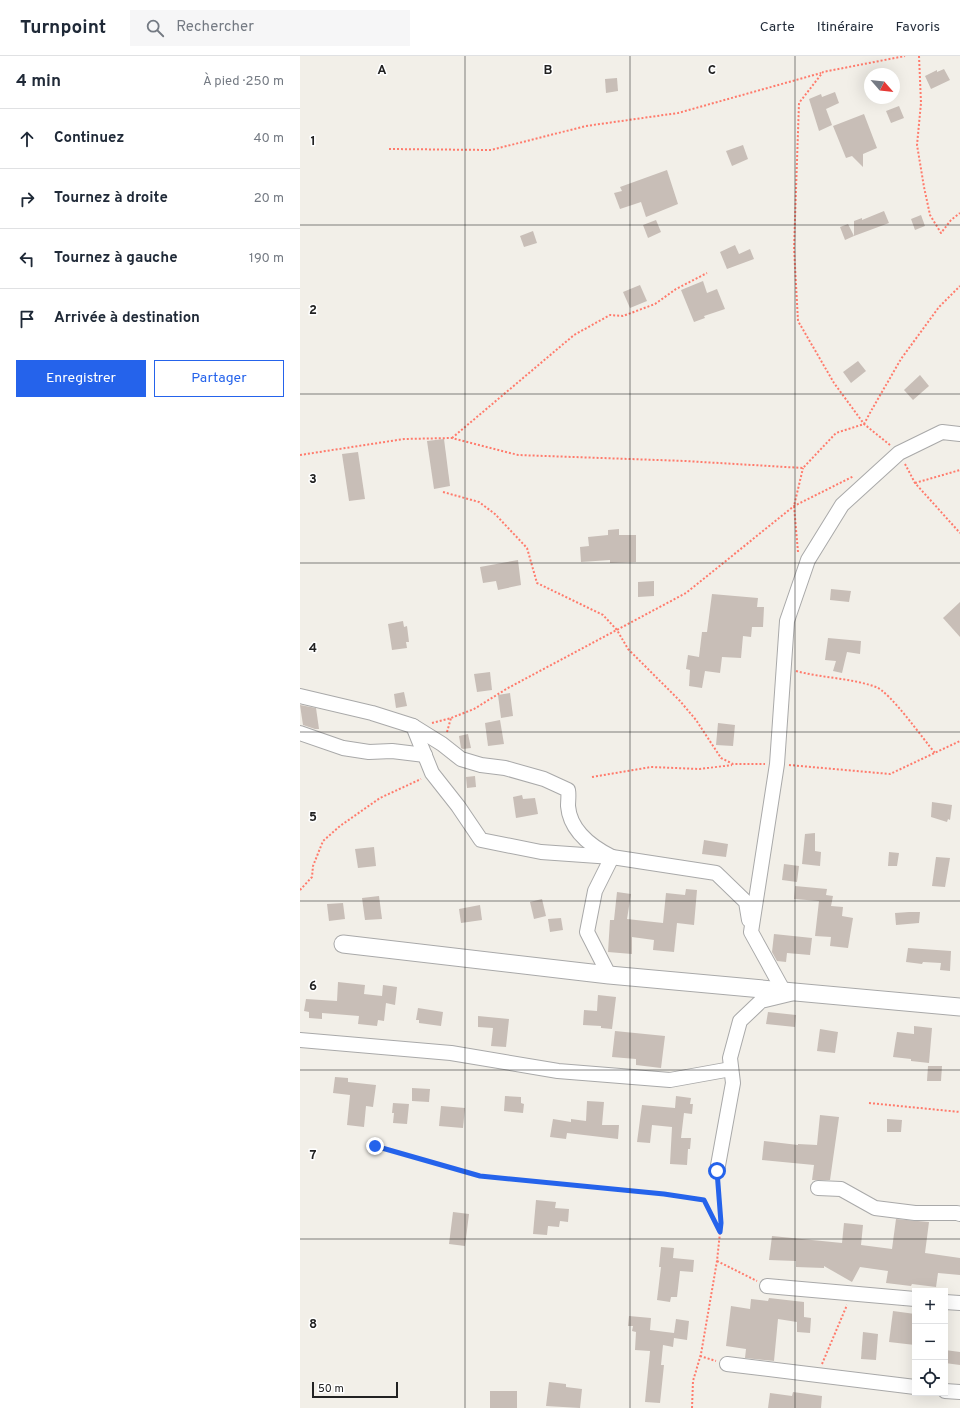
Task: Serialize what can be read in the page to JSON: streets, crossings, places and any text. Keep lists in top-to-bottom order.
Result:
{
  "scale_bar": "50 m",
  "north": "bottom right",
  "page": {
    "header": "Turnpoint",
    "search": "Rechercher",
    "nav": ["Carte", "Itinéraire", "Favoris"],
    "heading": ["4 min", "À pied · 250 m"],
    "list": [
      ["Continuez", "40 m"],
      ["Tournez à droite", "20 m"],
      ["Tournez à gauche", "190 m"],
      "Arrivée à destination"
    ],
    "buttons": ["Enregistrer", "Partager"],
    "map_buttons": ["+", "−"],
    "scale": "50 m"
  },
  "grid": {
    "columns": ["A", "B", "C"],
    "rows": [
      "1",
      "2",
      "3",
      "4",
      "5",
      "6",
      "7",
      "8"
    ]
  }
}
